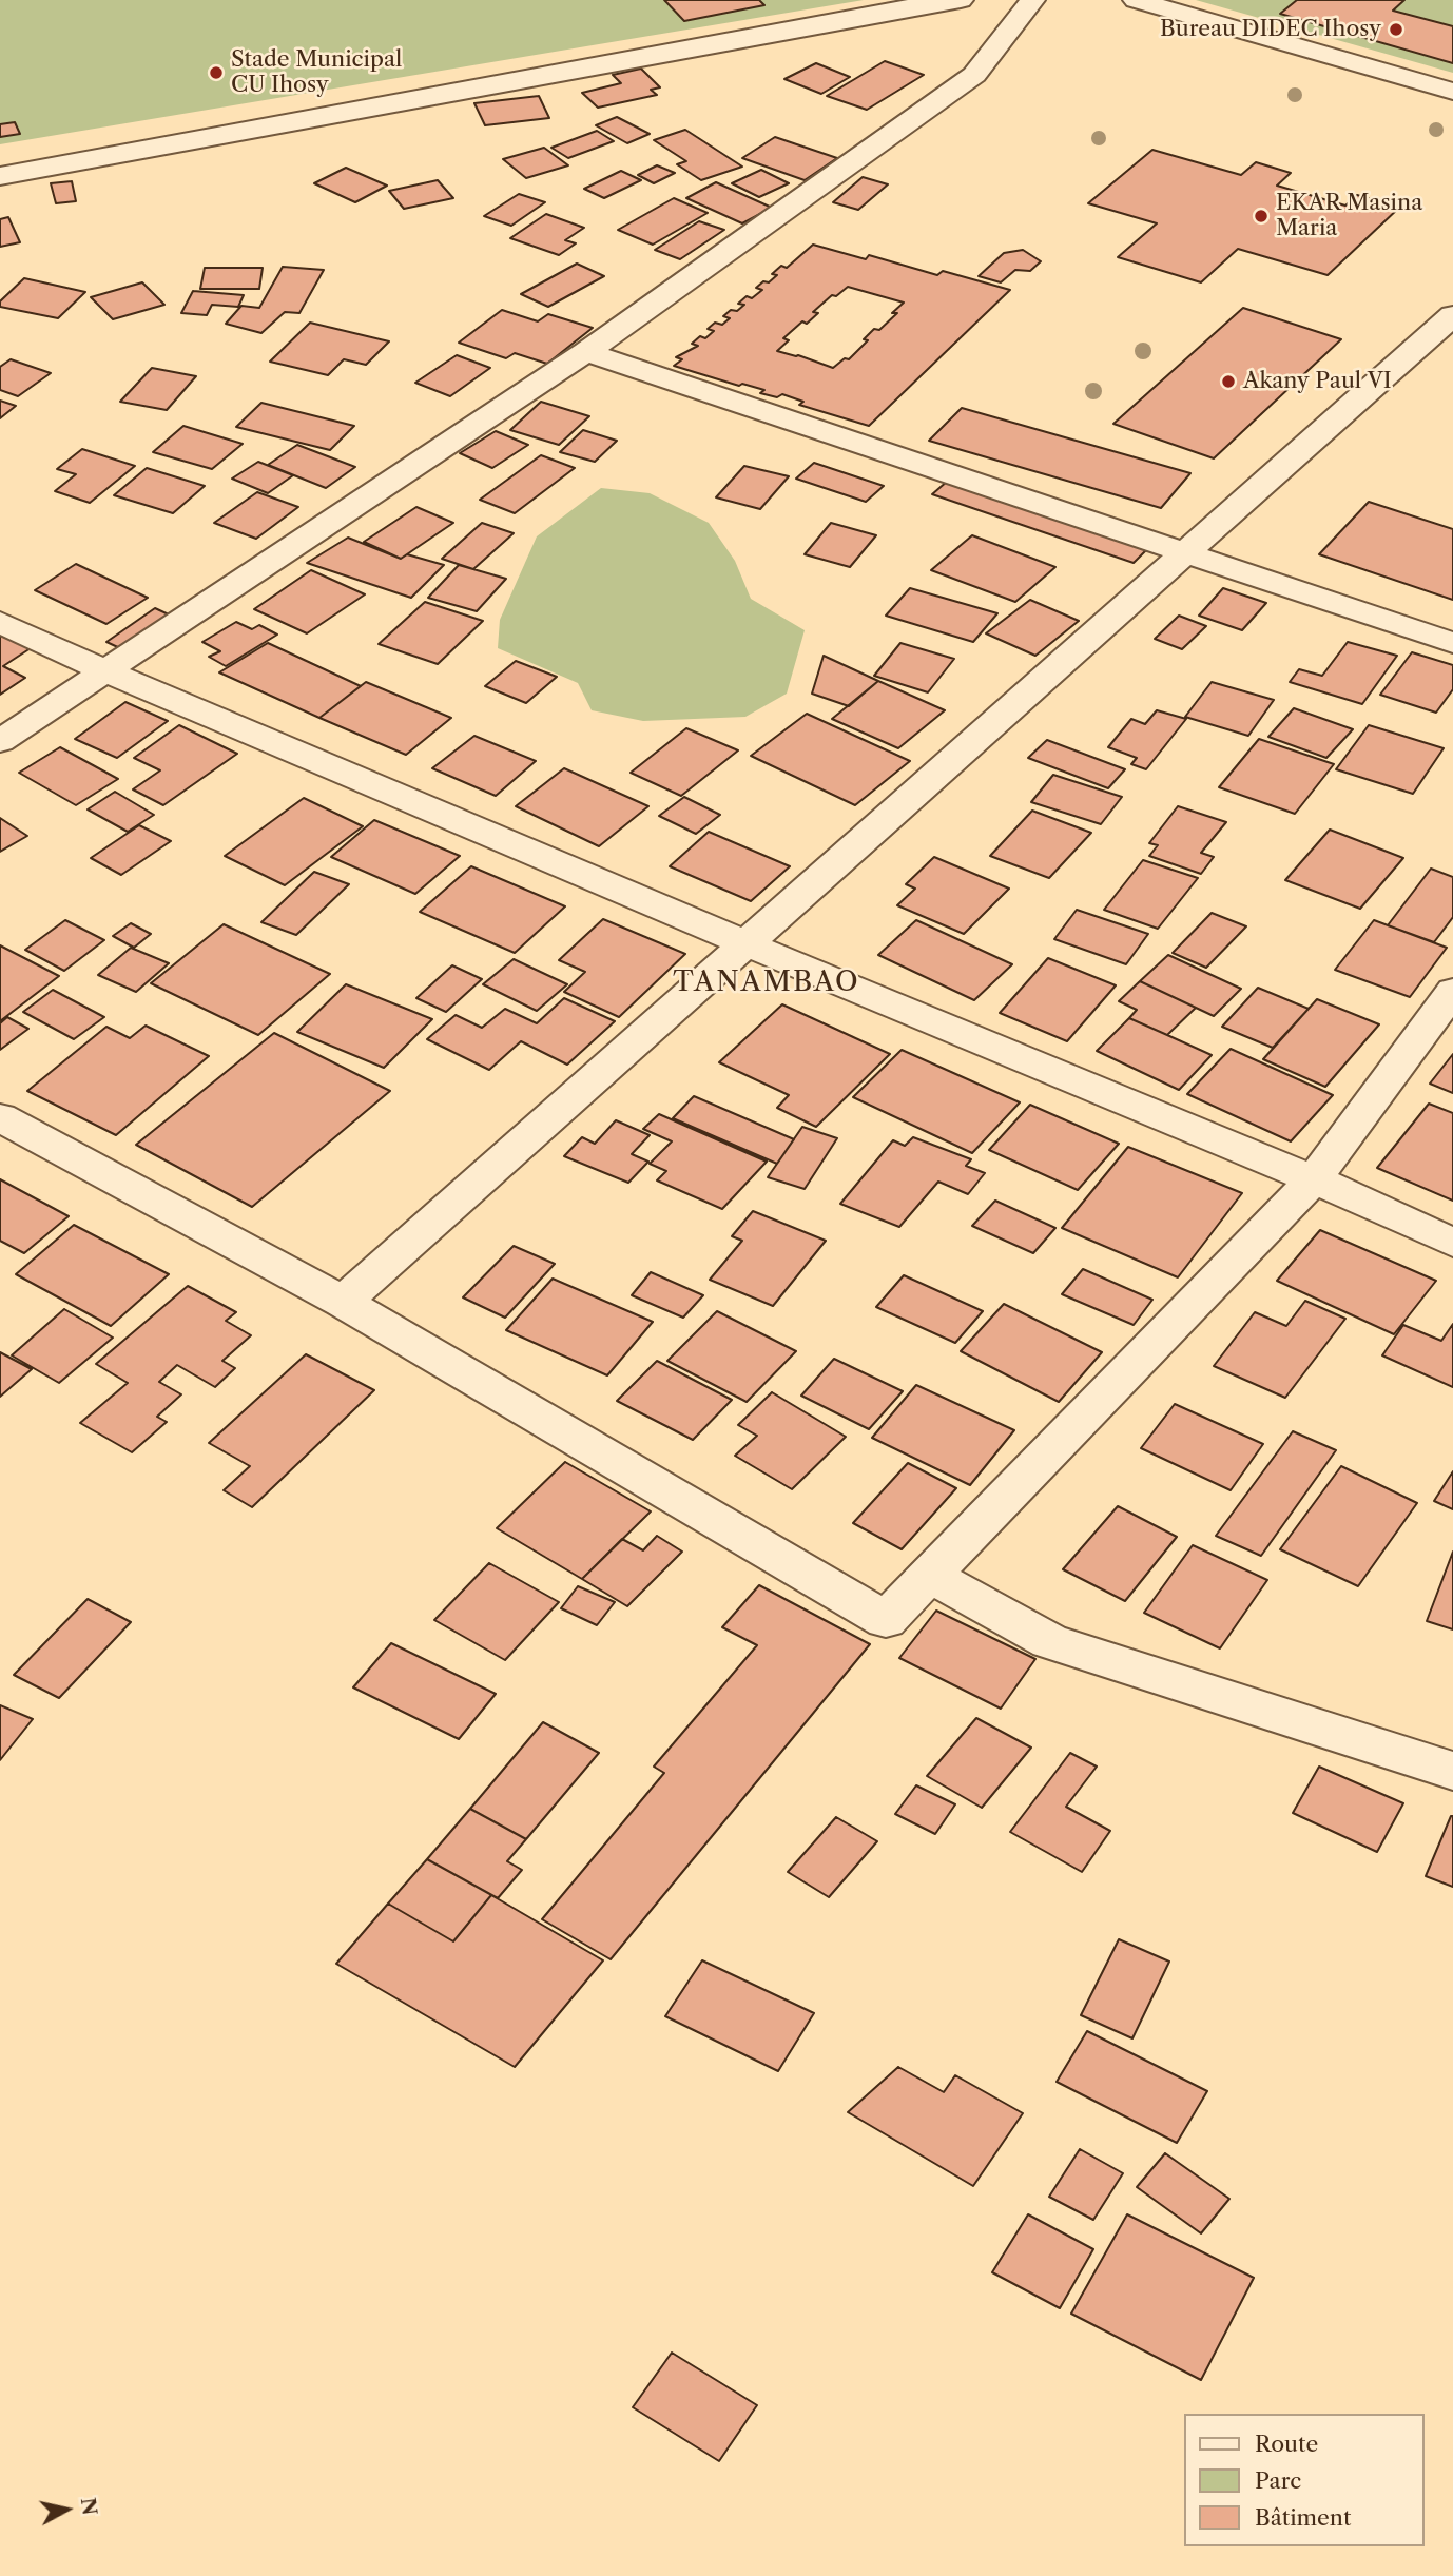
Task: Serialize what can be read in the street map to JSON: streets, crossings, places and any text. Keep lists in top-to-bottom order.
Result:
{
  "districts": ["TANAMBAO"],
  "places": [
    "Bureau DIDEC Ihosy",
    "Stade Municipal CU Ihosy",
    "EKAR Masina Maria",
    "Akany Paul VI"
  ],
  "legend": ["Route", "Parc", "Bâtiment"],
  "north": "right"
}
